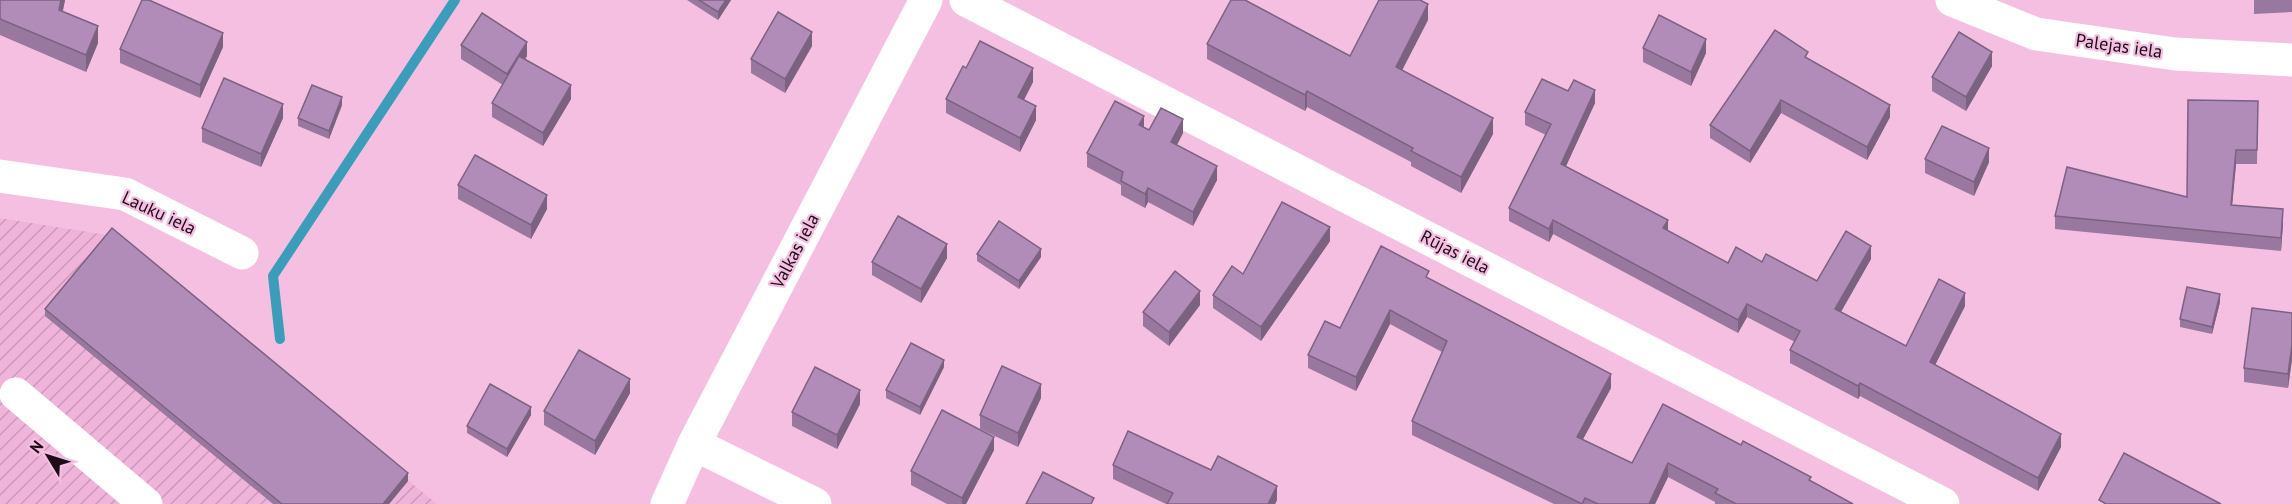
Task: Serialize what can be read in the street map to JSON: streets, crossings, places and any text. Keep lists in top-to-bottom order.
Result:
{
  "streets": {
    "street": [
      "Palejas iela",
      "Lauku iela",
      "Valkas iela",
      "Rūjas iela"
    ]
  },
  "north": "top left"
}
